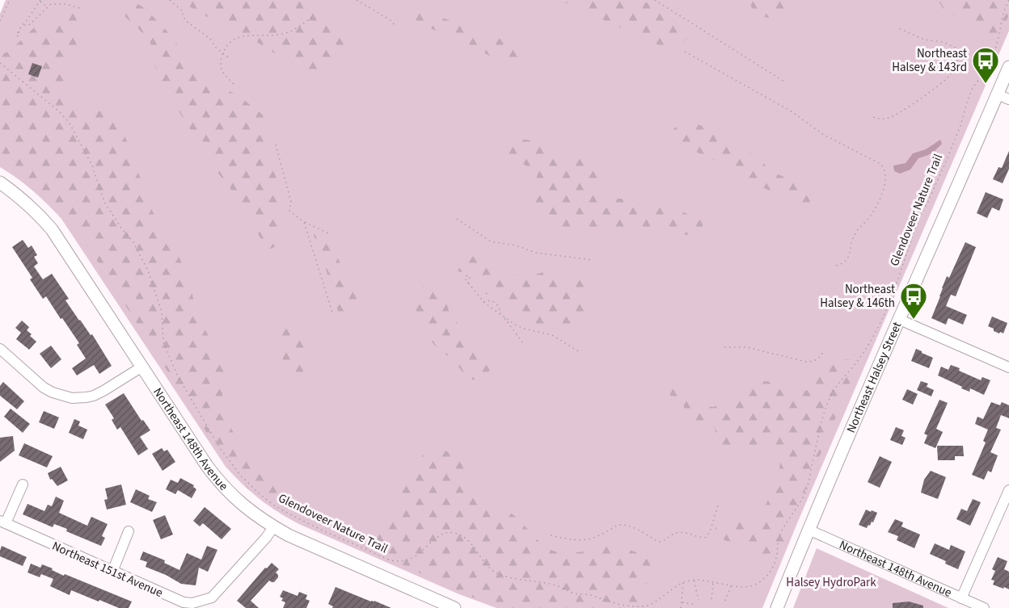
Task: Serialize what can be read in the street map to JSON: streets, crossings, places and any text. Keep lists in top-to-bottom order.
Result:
{
  "streets": {
    "main road": ["Northeast Halsey Street", "Northeast 148th Avenue"],
    "street": ["Northeast 151st Avenue"],
    "path": ["Glendoveer Nature Trail"]
  },
  "crossings": [
    ["Northeast Halsey Street", "Northeast 148th Avenue"],
    ["Northeast 148th Avenue", "Northeast 151st Avenue"]
  ],
  "parks": ["Halsey HydroPark"],
  "places": {
    "bus stop": ["Northeast Halsey & 143rd", "Northeast Halsey & 146th"]
  }
}
